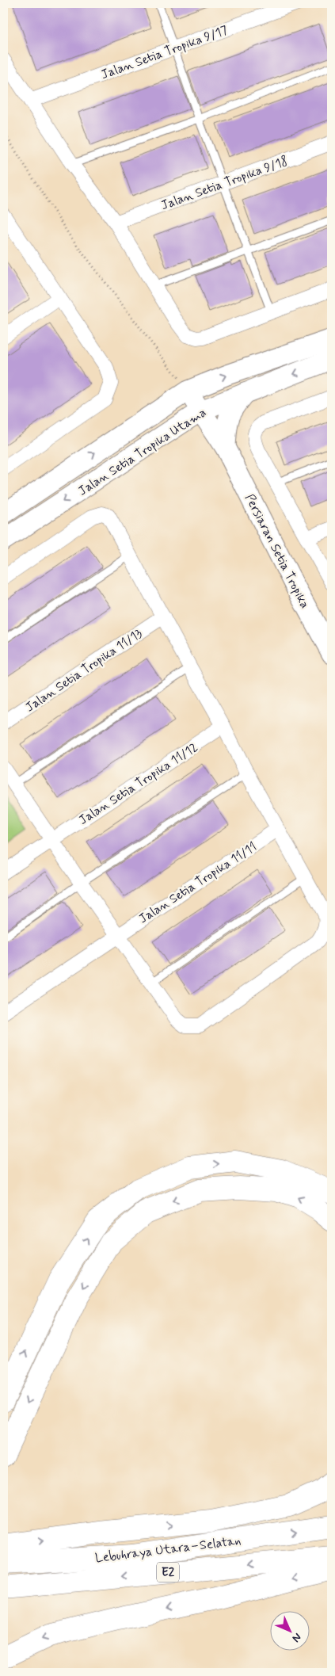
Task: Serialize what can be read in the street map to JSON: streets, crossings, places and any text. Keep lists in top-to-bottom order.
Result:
{
  "streets": {
    "highway": ["Lebuhraya Utara–Selatan", "E2"],
    "main road": ["Jalan Setia Tropika Utama", "Persiaran Setia Tropika"],
    "street": [
      "Jalan Setia Tropika 9/17",
      "Jalan Setia Tropika 9/18",
      "Jalan Setia Tropika 11/13",
      "Jalan Setia Tropika 11/12",
      "Jalan Setia Tropika 11/11"
    ]
  },
  "crossings": [
    ["Jalan Setia Tropika Utama", "Persiaran Setia Tropika"]
  ],
  "north": "bottom right"
}
